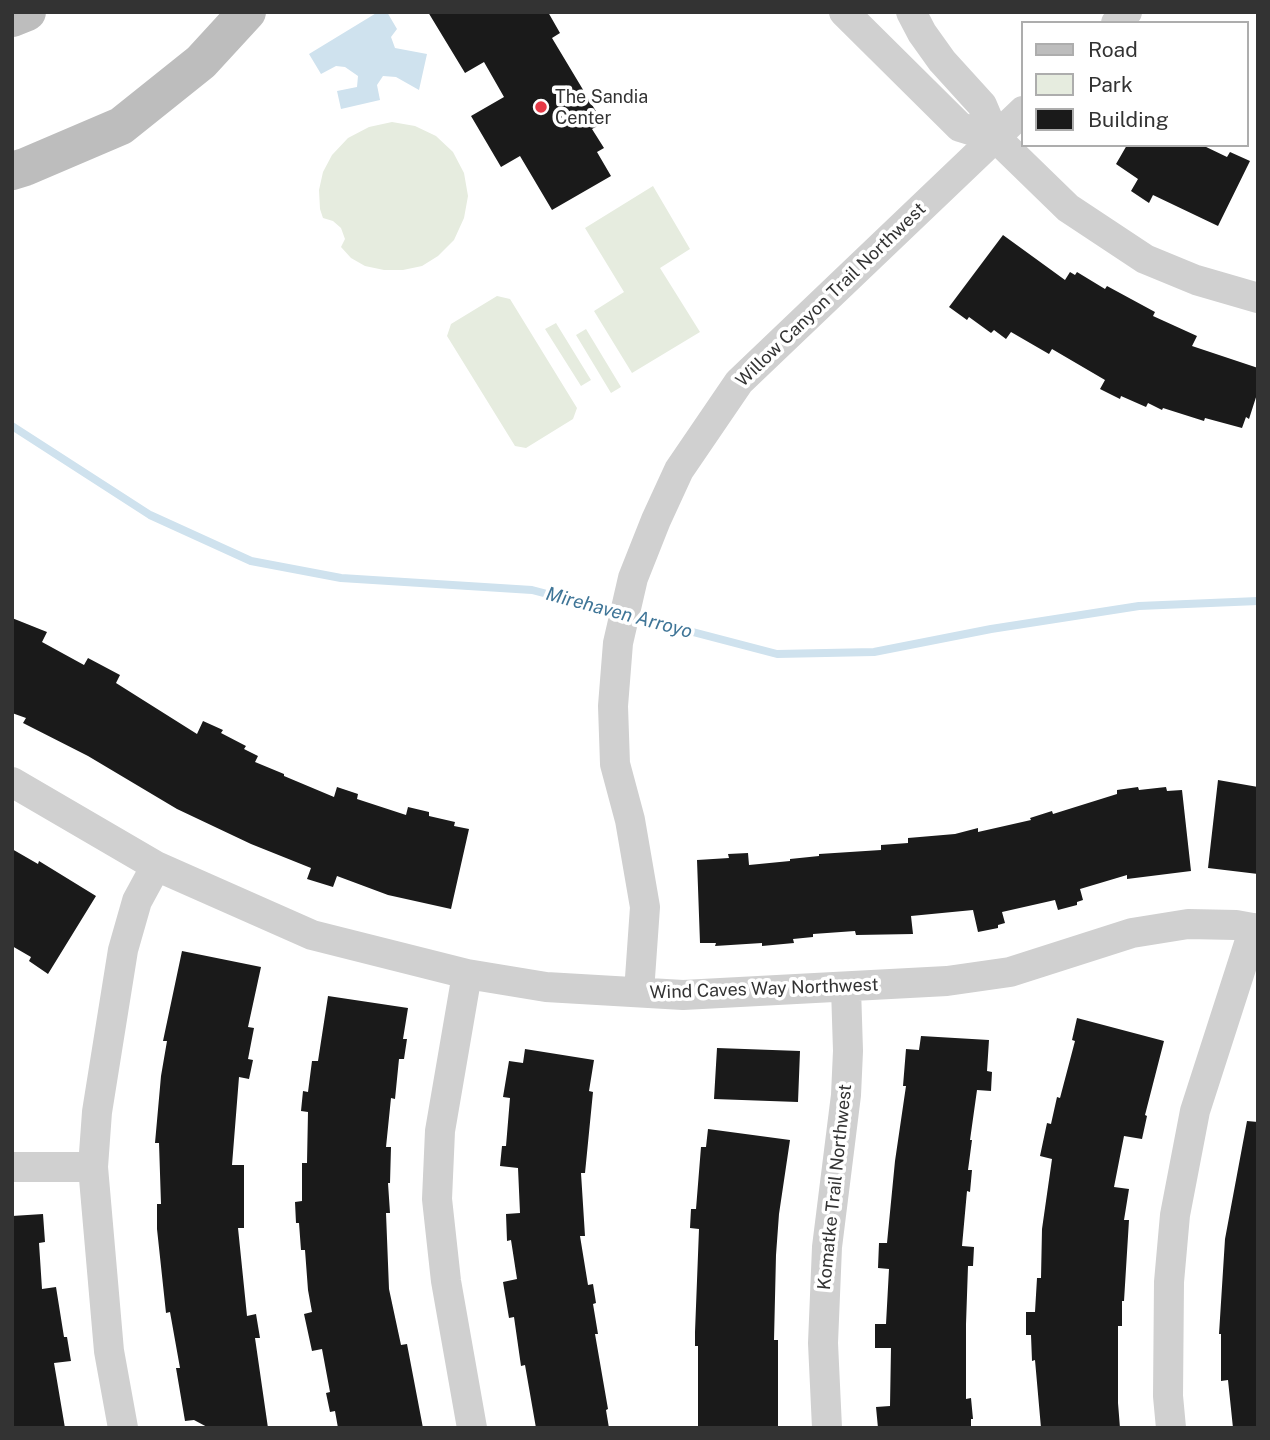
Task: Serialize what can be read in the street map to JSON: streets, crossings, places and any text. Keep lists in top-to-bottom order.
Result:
{
  "streets": {
    "street": ["Willow Canyon Trail Northwest", "Wind Caves Way Northwest", "Komatke Trail Northwest"]
  },
  "crossings": [
    ["Willow Canyon Trail Northwest", "Wind Caves Way Northwest"],
    ["Wind Caves Way Northwest", "Komatke Trail Northwest"]
  ],
  "water": ["Mirehaven Arroyo"],
  "places": ["The Sandia Center"],
  "legend": ["Road", "Park", "Building"]
}
